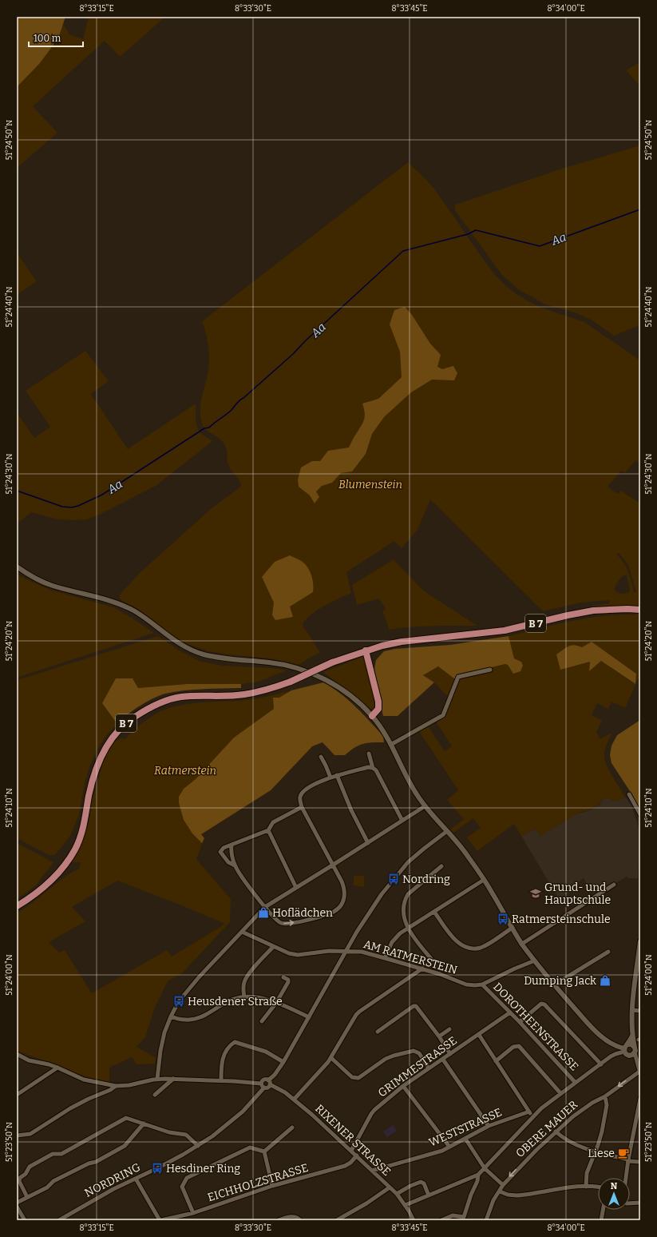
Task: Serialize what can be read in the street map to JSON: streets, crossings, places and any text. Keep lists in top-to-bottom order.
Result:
{
  "streets": {
    "main road": ["B 7"],
    "street": [
      "AM RATMERSTEIN",
      "DOROTHEENSTRASSE",
      "GRIMMESTRASSE",
      "WESTSTRASSE",
      "OBERE MAUER",
      "RIXENER STRASSE",
      "NORDRING",
      "EICHHOLZSTRASSE"
    ]
  },
  "crossings": [
    ["AM RATMERSTEIN", "DOROTHEENSTRASSE"],
    ["DOROTHEENSTRASSE", "GRIMMESTRASSE"],
    ["GRIMMESTRASSE", "RIXENER STRASSE"],
    ["WESTSTRASSE", "RIXENER STRASSE"],
    ["RIXENER STRASSE", "NORDRING"],
    ["RIXENER STRASSE", "EICHHOLZSTRASSE"]
  ],
  "water": ["Aa"],
  "parks": ["Blumenstein", "Ratmerstein"],
  "places": {
    "bus stop": [
      "Nordring",
      "Ratmersteinschule",
      "Heusdener Straße",
      "Hesdiner Ring"
    ],
    "school or university": ["Grund- und Hauptschule"],
    "shop": ["Hoflädchen", "Dumping Jack"],
    "cafe": ["Liese"]
  },
  "scale_bar": "100 m",
  "north": "top",
  "coordinates": [
    "8°33'15\"E",
    "8°33'30\"E",
    "8°33'45\"E",
    "8°34'00\"E",
    "51°24'50\"N",
    "51°24'40\"N",
    "51°24'30\"N",
    "51°24'20\"N",
    "51°24'10\"N",
    "51°24'00\"N",
    "51°23'50\"N"
  ]
}
